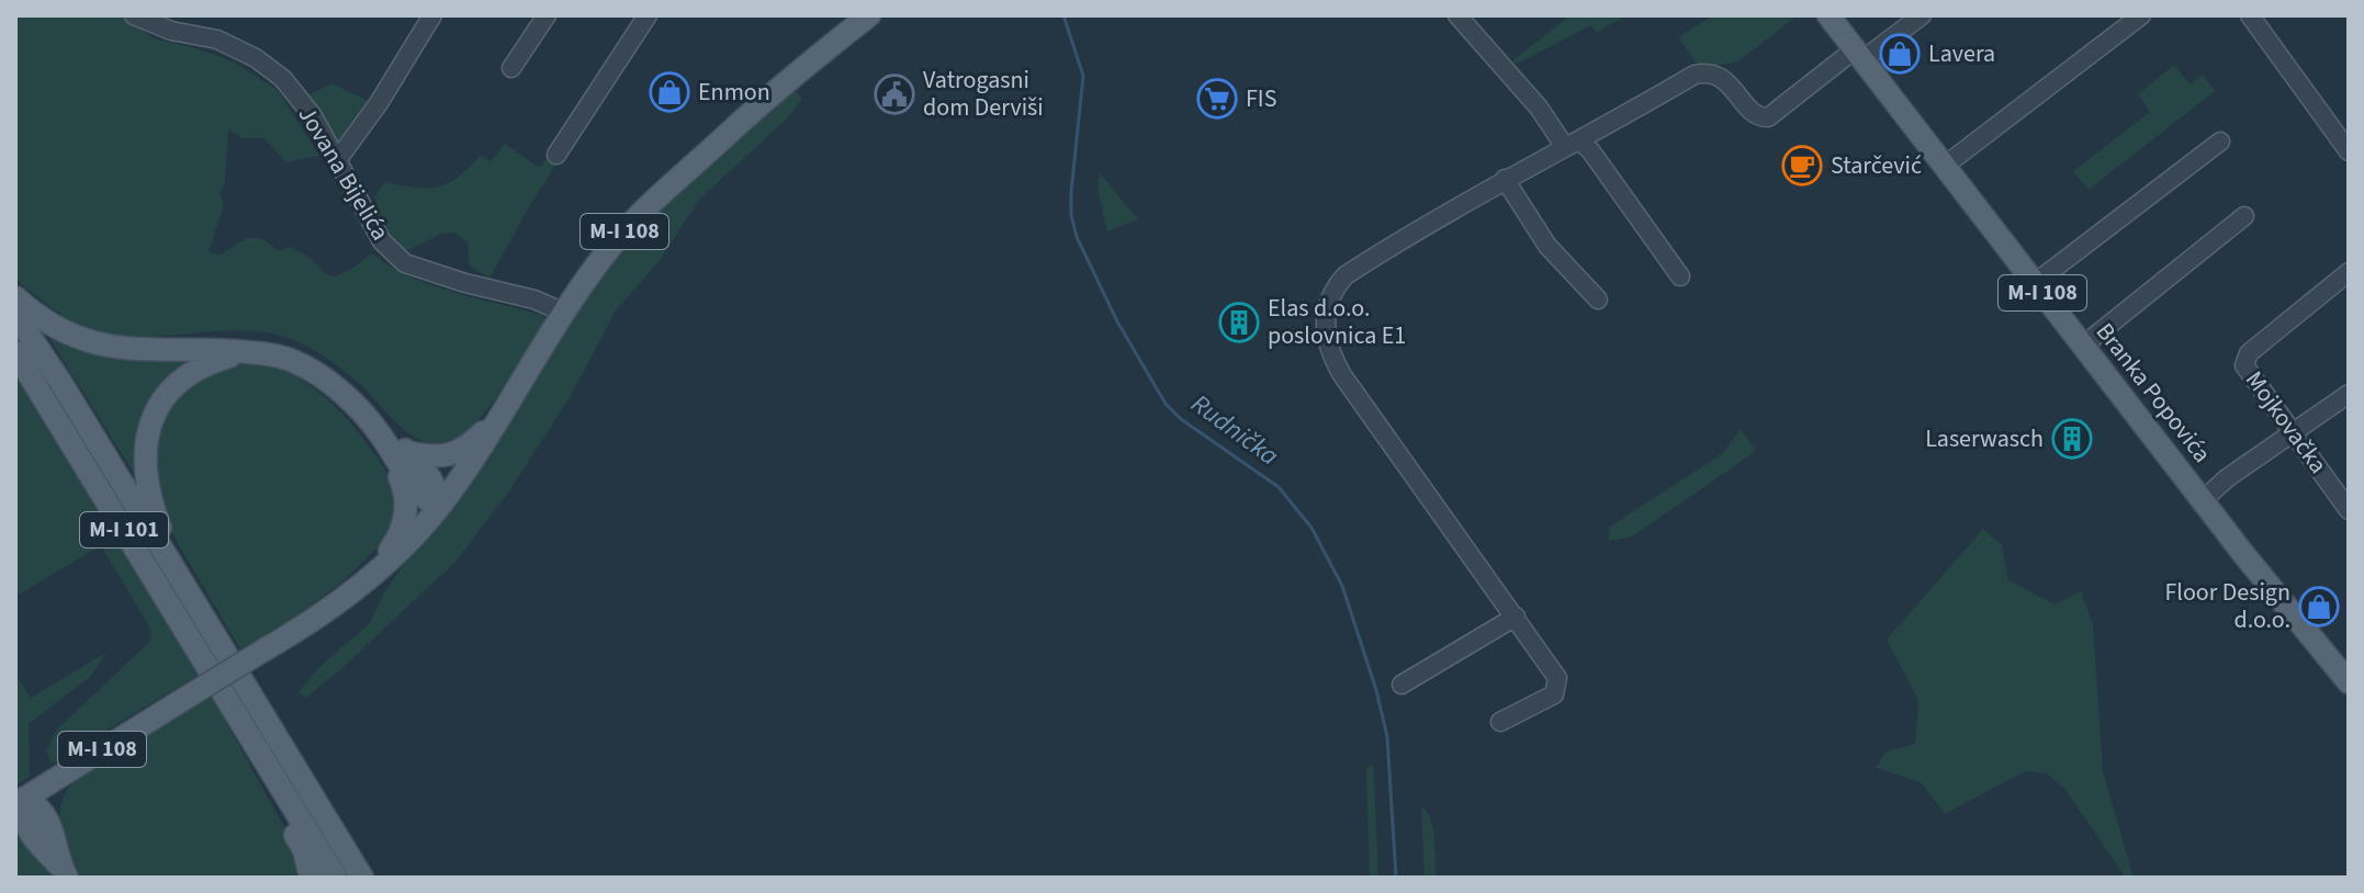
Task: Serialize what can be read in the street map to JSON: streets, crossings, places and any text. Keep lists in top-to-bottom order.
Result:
{
  "streets": {
    "main road": ["M-I 108", "Branka Popovića", "M-I 101"],
    "street": ["Jovana Bijelića", "Mojkovačka"]
  },
  "crossings": [
    ["Jovana Bijelića", "M-I 108"]
  ],
  "water": ["Rudnička"],
  "places": {
    "shop": ["Lavera", "Enmon", "Floor Design d.o.o."],
    "public building": ["Vatrogasni dom Derviši"],
    "supermarket": ["FIS"],
    "cafe": ["Starčević"],
    "building": ["Elas d.o.o. poslovnica E1", "Laserwasch"]
  }
}
